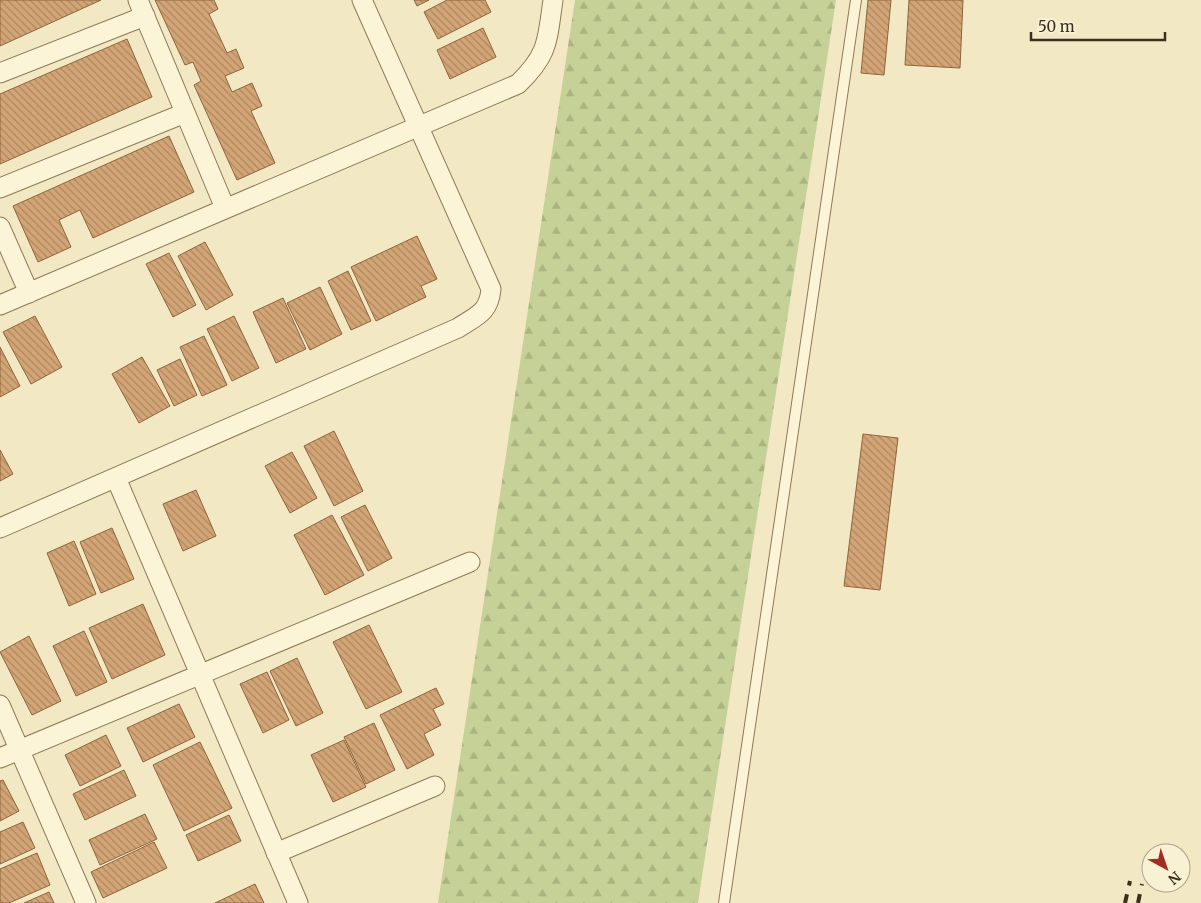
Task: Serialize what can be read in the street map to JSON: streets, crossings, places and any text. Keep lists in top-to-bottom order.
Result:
{
  "scale_bar": "50 m",
  "north": "bottom right"
}
